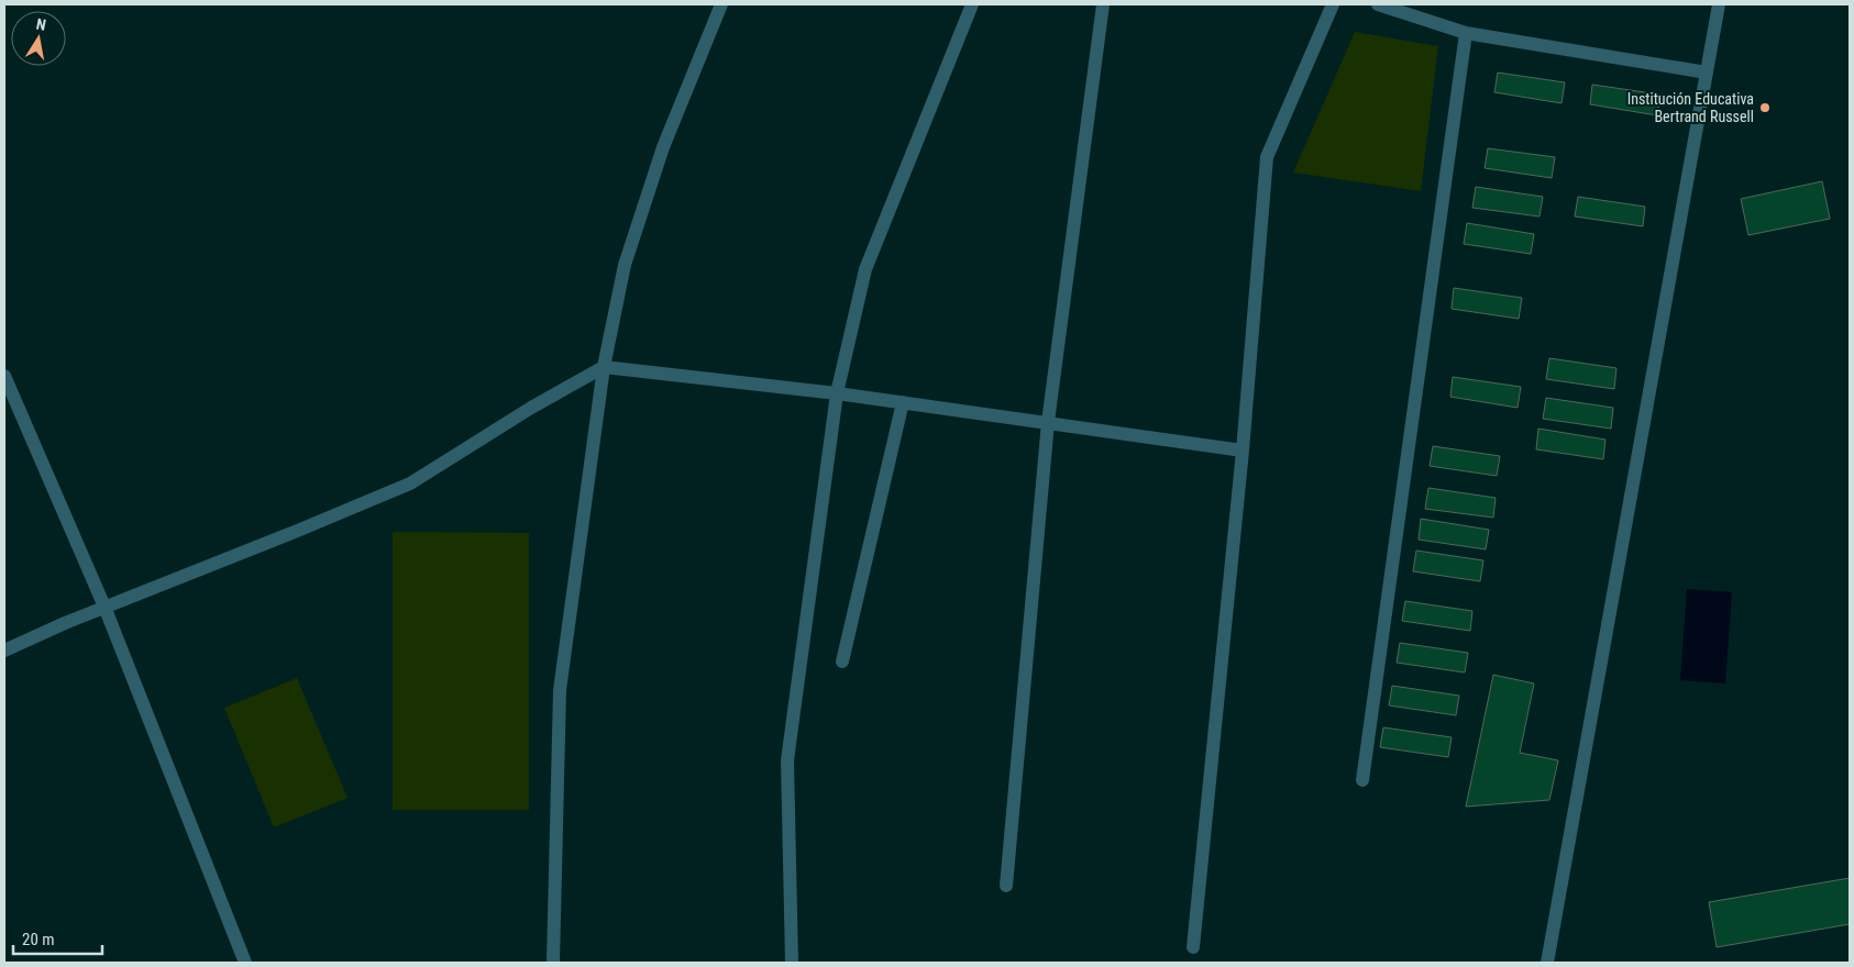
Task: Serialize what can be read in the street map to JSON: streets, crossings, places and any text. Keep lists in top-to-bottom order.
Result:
{
  "places": ["Institución Educativa Bertrand Russell"],
  "scale_bar": "20 m",
  "north": "top"
}
